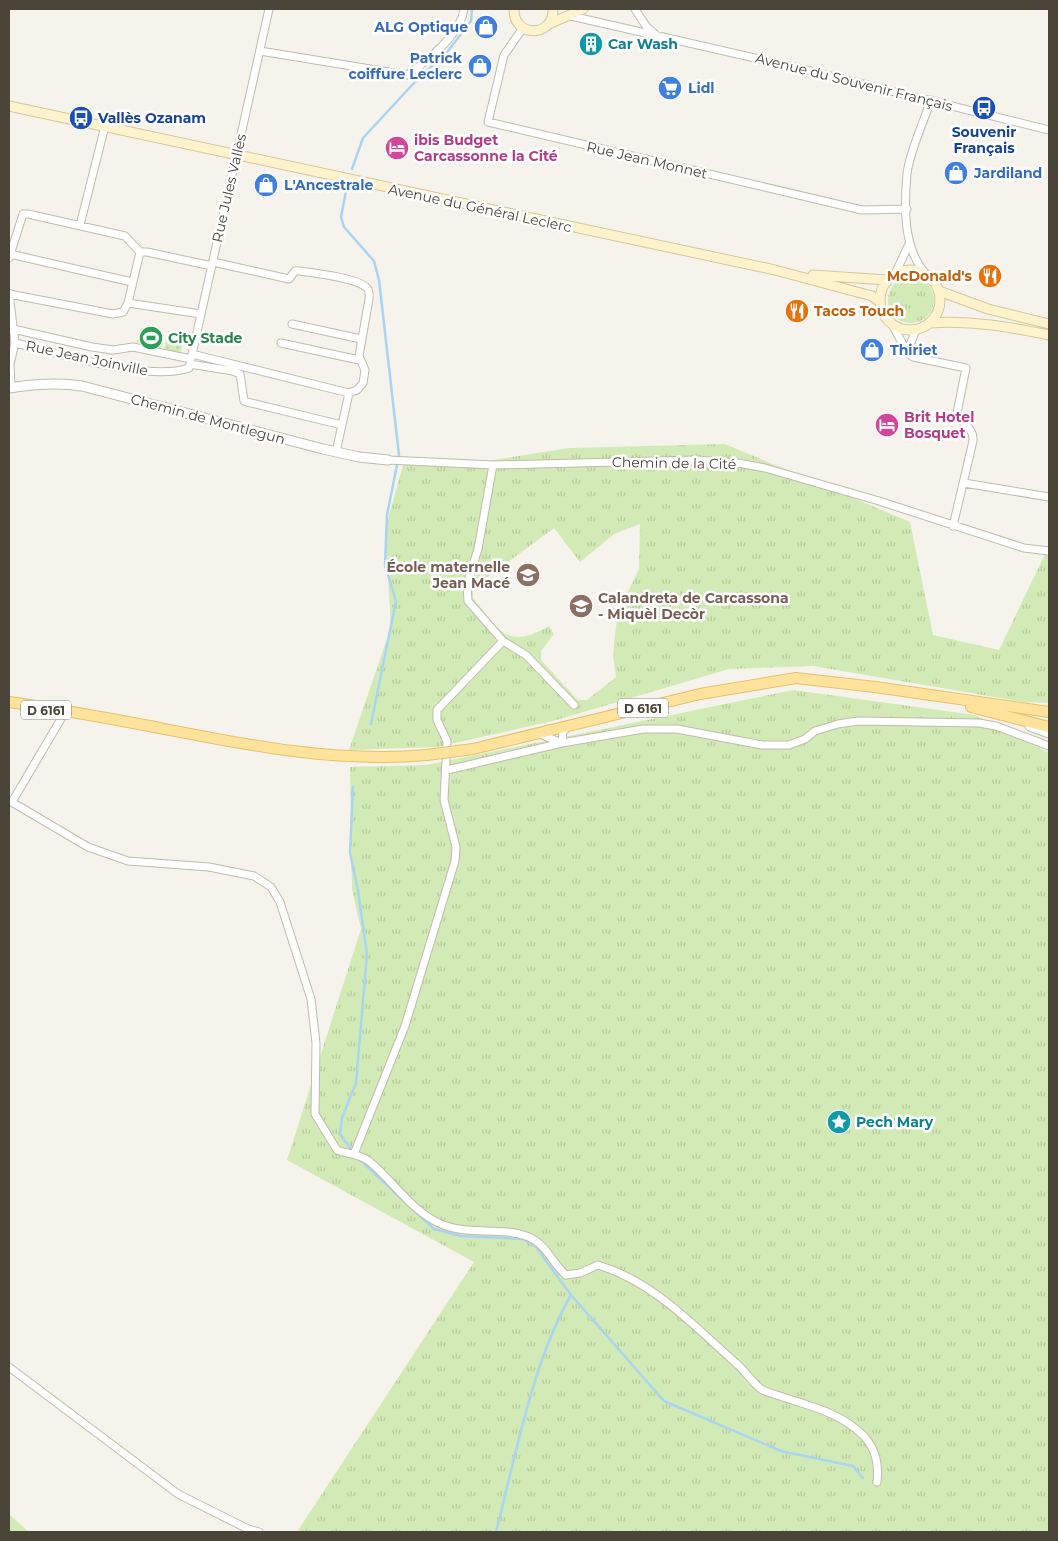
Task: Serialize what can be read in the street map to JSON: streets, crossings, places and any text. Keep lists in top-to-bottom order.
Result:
{
  "streets": {
    "main road": ["Avenue du Général Leclerc", "D 6161"],
    "street": [
      "Avenue du Souvenir Français",
      "Rue Jean Monnet",
      "Rue Jules Vallès",
      "Rue Jean Joinville",
      "Chemin de Montlegun",
      "Chemin de la Cité"
    ]
  },
  "crossings": [
    ["Rue Jules Vallès", "Avenue du Général Leclerc"],
    ["Rue Jules Vallès", "Rue Jean Joinville"],
    ["Chemin de Montlegun", "Chemin de la Cité"]
  ],
  "places": {
    "shop": [
      "ALG Optique",
      "Patrick coiffure Leclerc",
      "Jardiland",
      "L'Ancestrale",
      "Thiriet"
    ],
    "building": ["Car Wash"],
    "supermarket": ["Lidl"],
    "bus stop": ["Souvenir Français", "Vallès Ozanam"],
    "hotel": ["ibis Budget Carcassonne la Cité", "Brit Hotel Bosquet"],
    "restaurant": ["McDonald's", "Tacos Touch"],
    "sports": ["City Stade"],
    "school or university": ["École maternelle Jean Macé", "Calandreta de Carcassona - Miquèl Decòr"],
    "place": ["Pech Mary"]
  }
}
